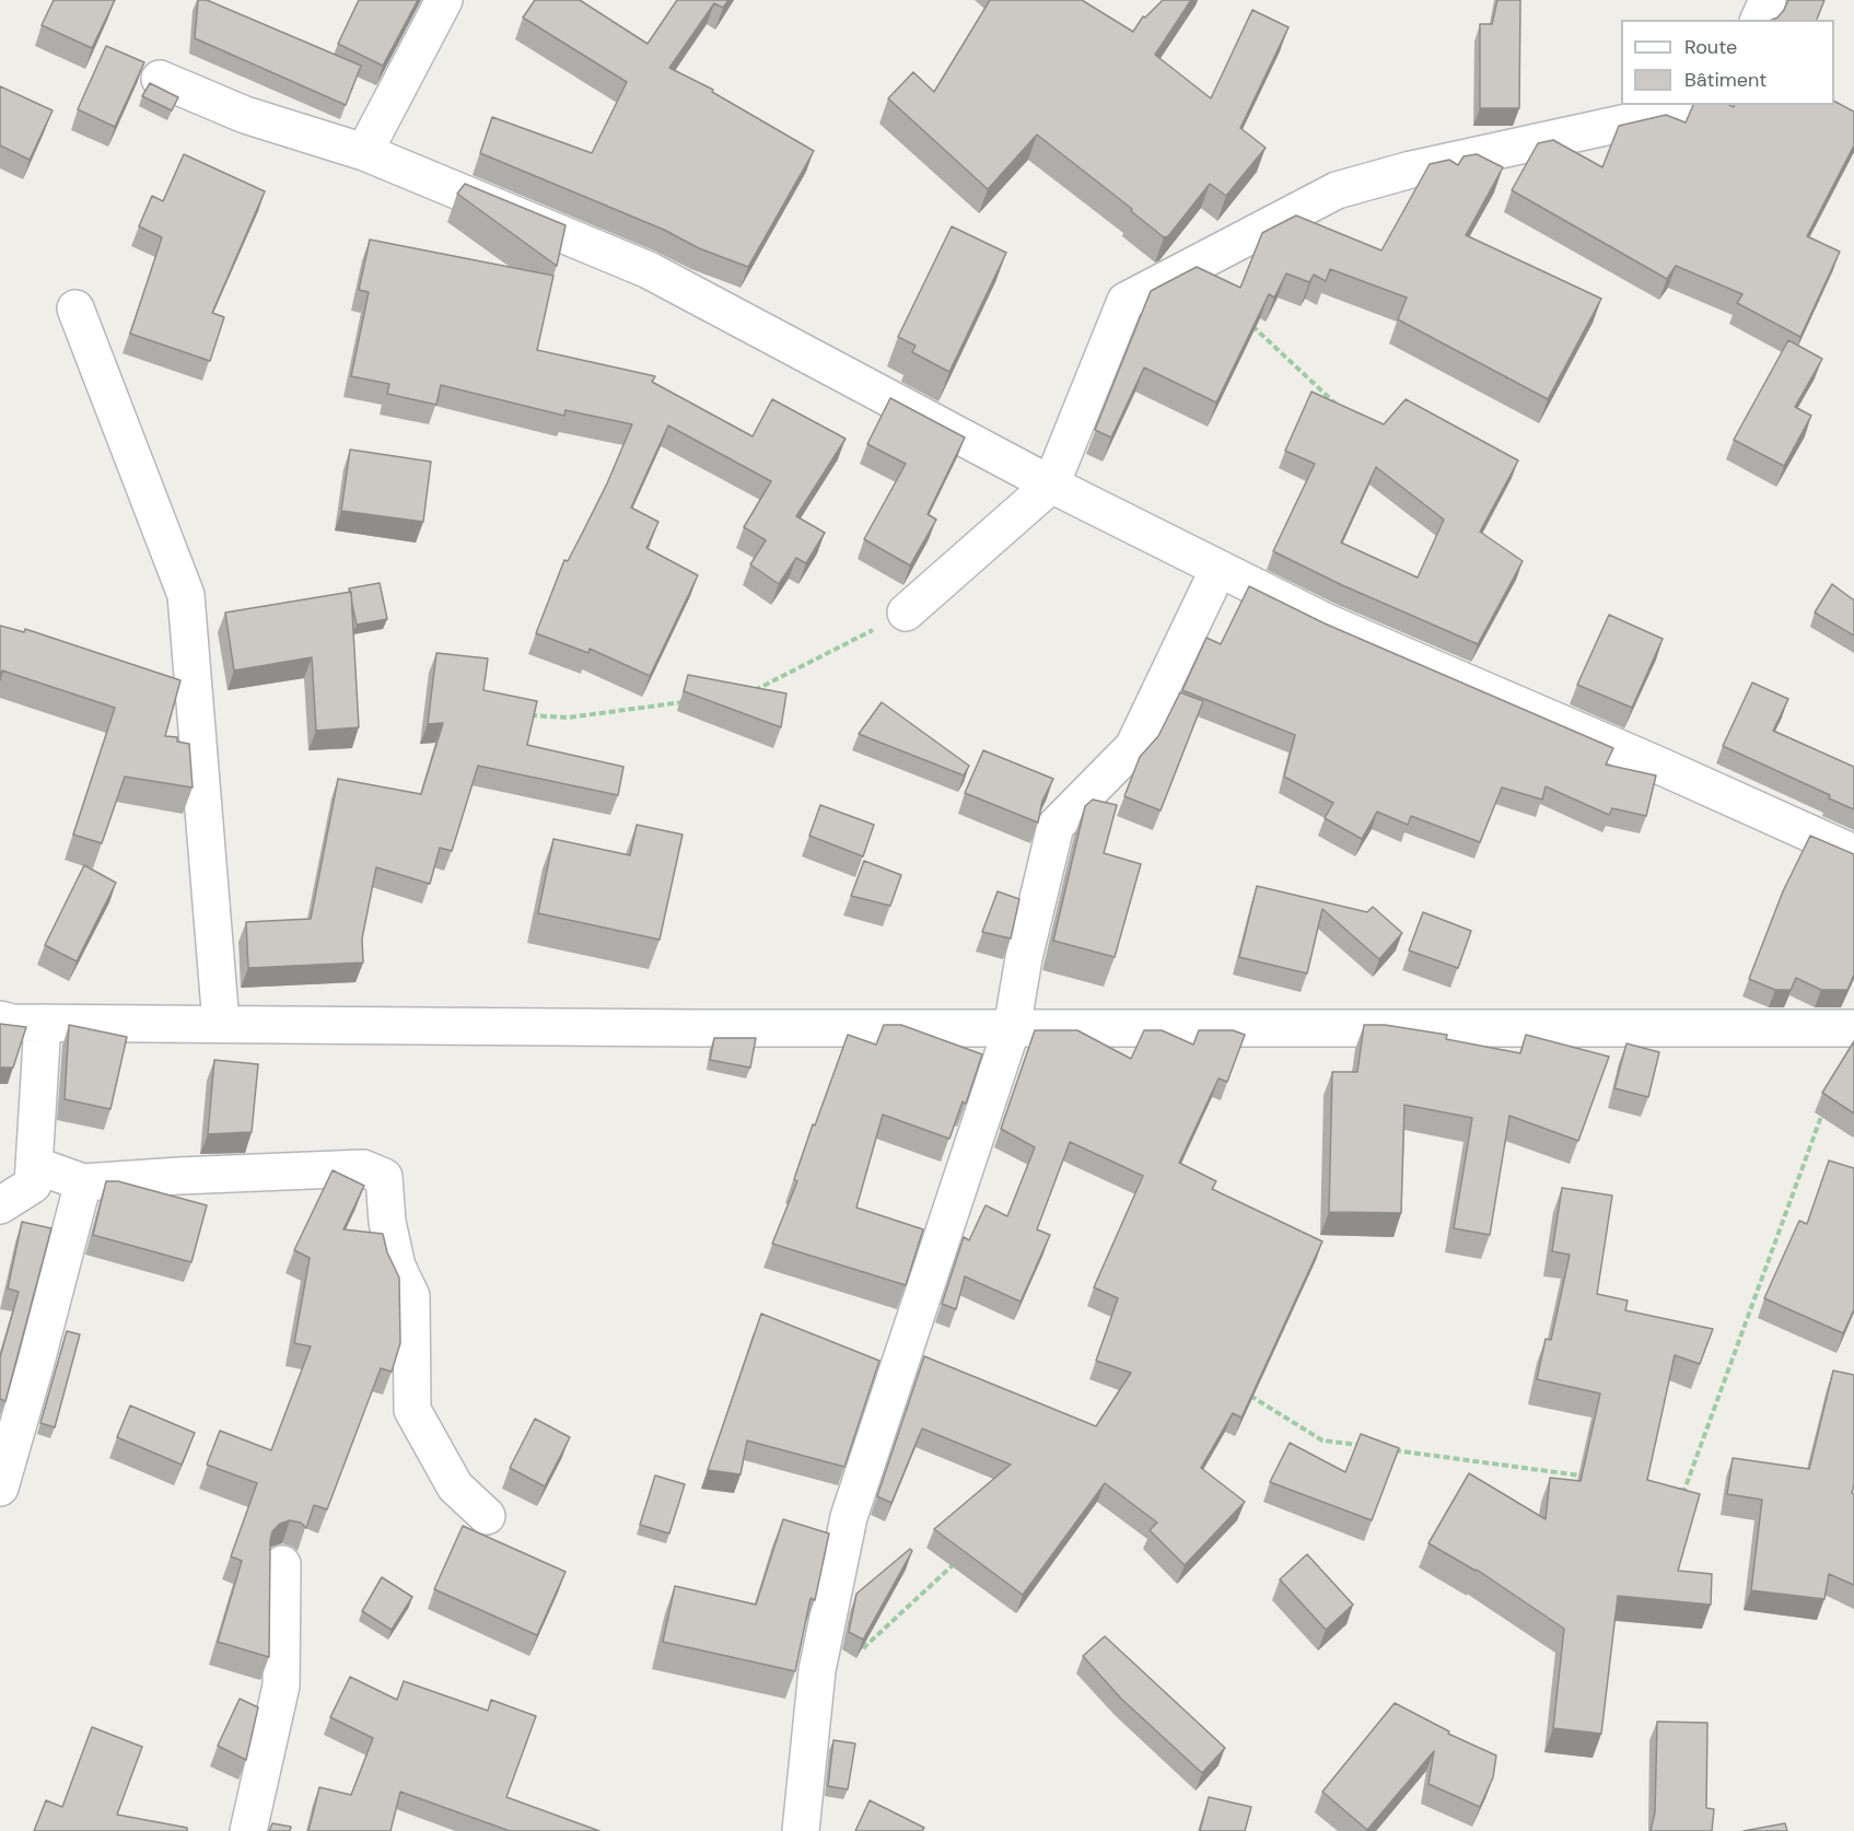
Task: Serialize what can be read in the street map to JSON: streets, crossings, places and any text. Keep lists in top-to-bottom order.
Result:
{
  "legend": ["Route", "Bâtiment"]
}
